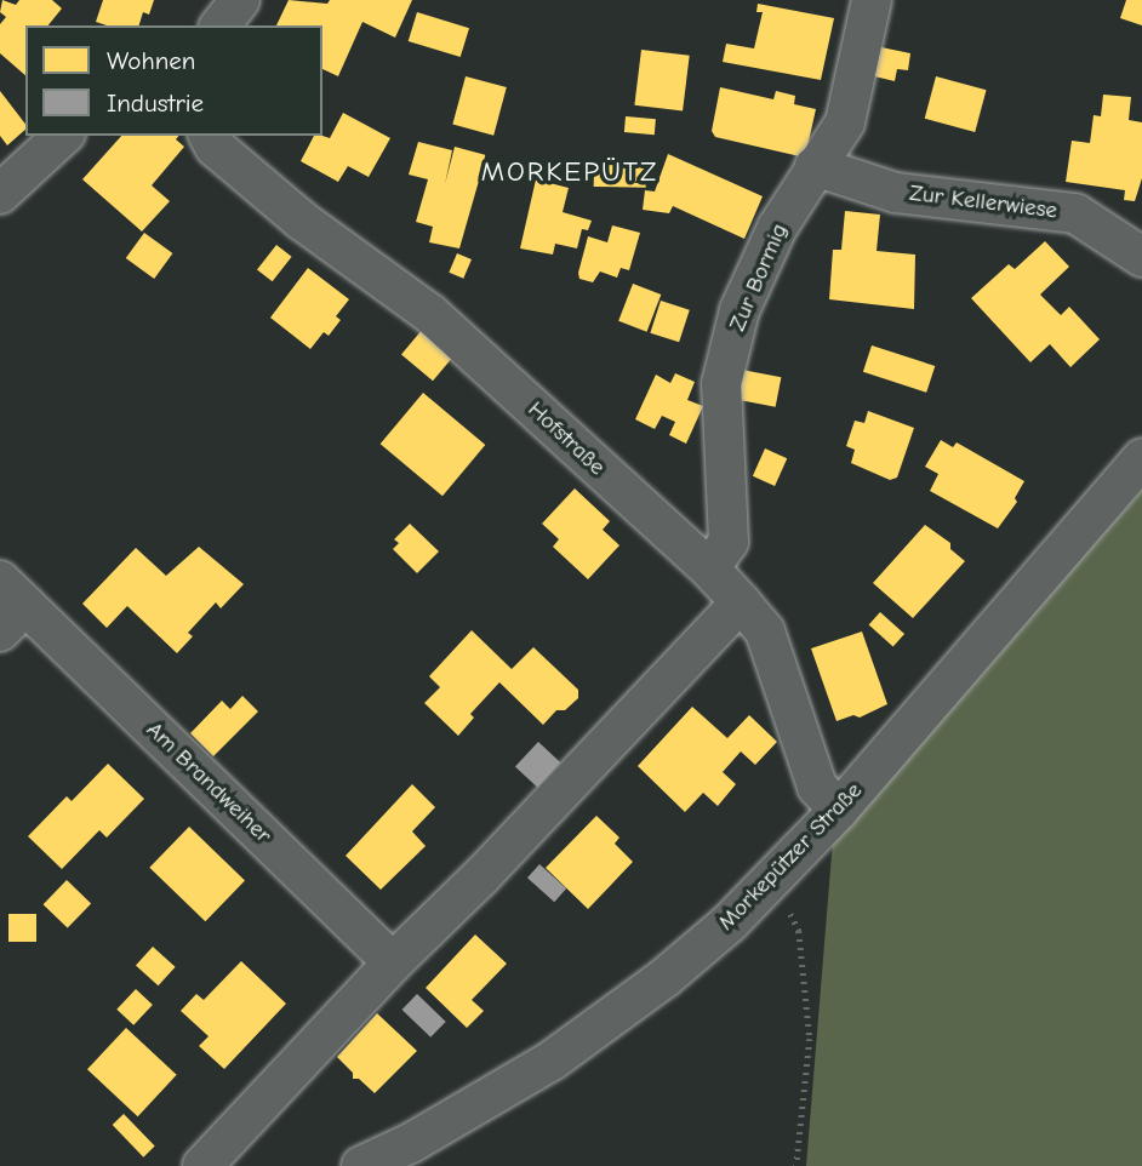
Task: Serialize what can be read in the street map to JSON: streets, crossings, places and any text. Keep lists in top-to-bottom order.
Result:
{
  "streets": {
    "street": [
      "Zur Kellerwiese",
      "Zur Bormig",
      "Hofstraße",
      "Am Brandweiher",
      "Morkepützer Straße"
    ]
  },
  "crossings": [
    ["Zur Kellerwiese", "Zur Bormig"],
    ["Zur Bormig", "Hofstraße"],
    ["Hofstraße", "Morkepützer Straße"]
  ],
  "districts": ["MORKEPÜTZ"],
  "legend": ["Wohnen", "Industrie"]
}
